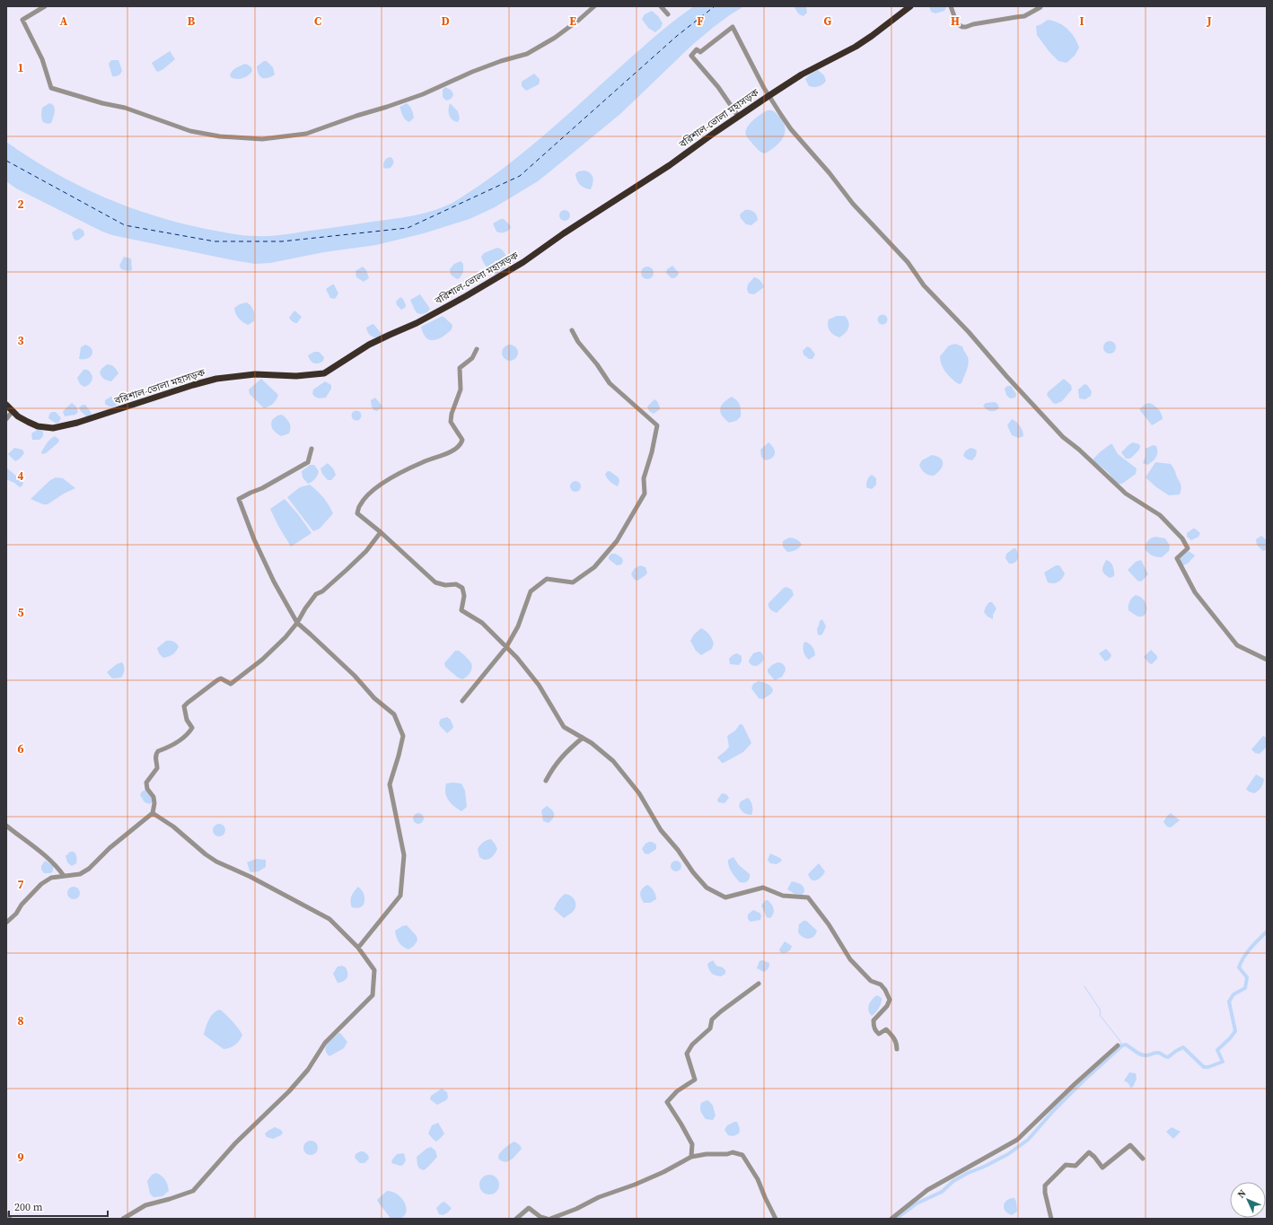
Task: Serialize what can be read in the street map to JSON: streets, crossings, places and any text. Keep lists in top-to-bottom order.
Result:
{
  "streets": {
    "highway": ["বরিশাল-ভোলা মহাসড়ক"]
  },
  "scale_bar": "200 m",
  "north": "top left",
  "grid": {
    "columns": [
      "A",
      "B",
      "C",
      "D",
      "E",
      "F",
      "G",
      "H",
      "I",
      "J"
    ],
    "rows": [
      "1",
      "2",
      "3",
      "4",
      "5",
      "6",
      "7",
      "8",
      "9"
    ]
  }
}
